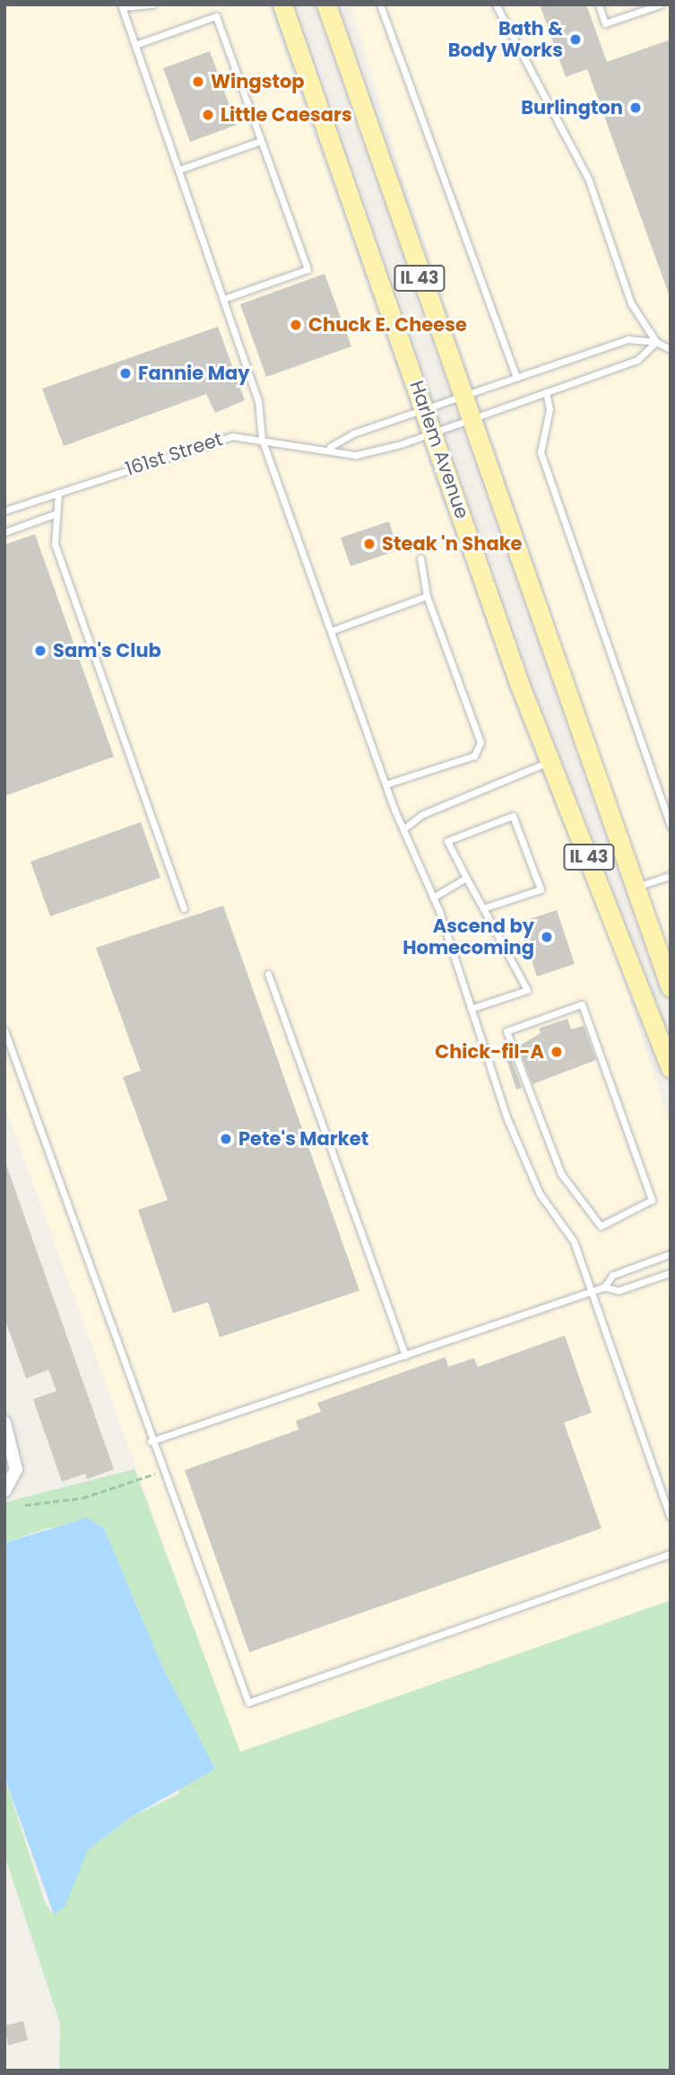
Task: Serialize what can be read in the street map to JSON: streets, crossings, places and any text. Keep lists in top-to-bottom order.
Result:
{
  "streets": {
    "main road": ["IL 43", "Harlem Avenue"],
    "lane": ["161st Street"]
  },
  "crossings": [
    ["Harlem Avenue", "161st Street"]
  ],
  "places": [
    "Bath & Body Works",
    "Wingstop",
    "Burlington",
    "Little Caesars",
    "Chuck E. Cheese",
    "Fannie May",
    "Steak 'n Shake",
    "Sam's Club",
    "Ascend by Homecoming",
    "Chick-fil-A",
    "Pete's Market"
  ]
}
